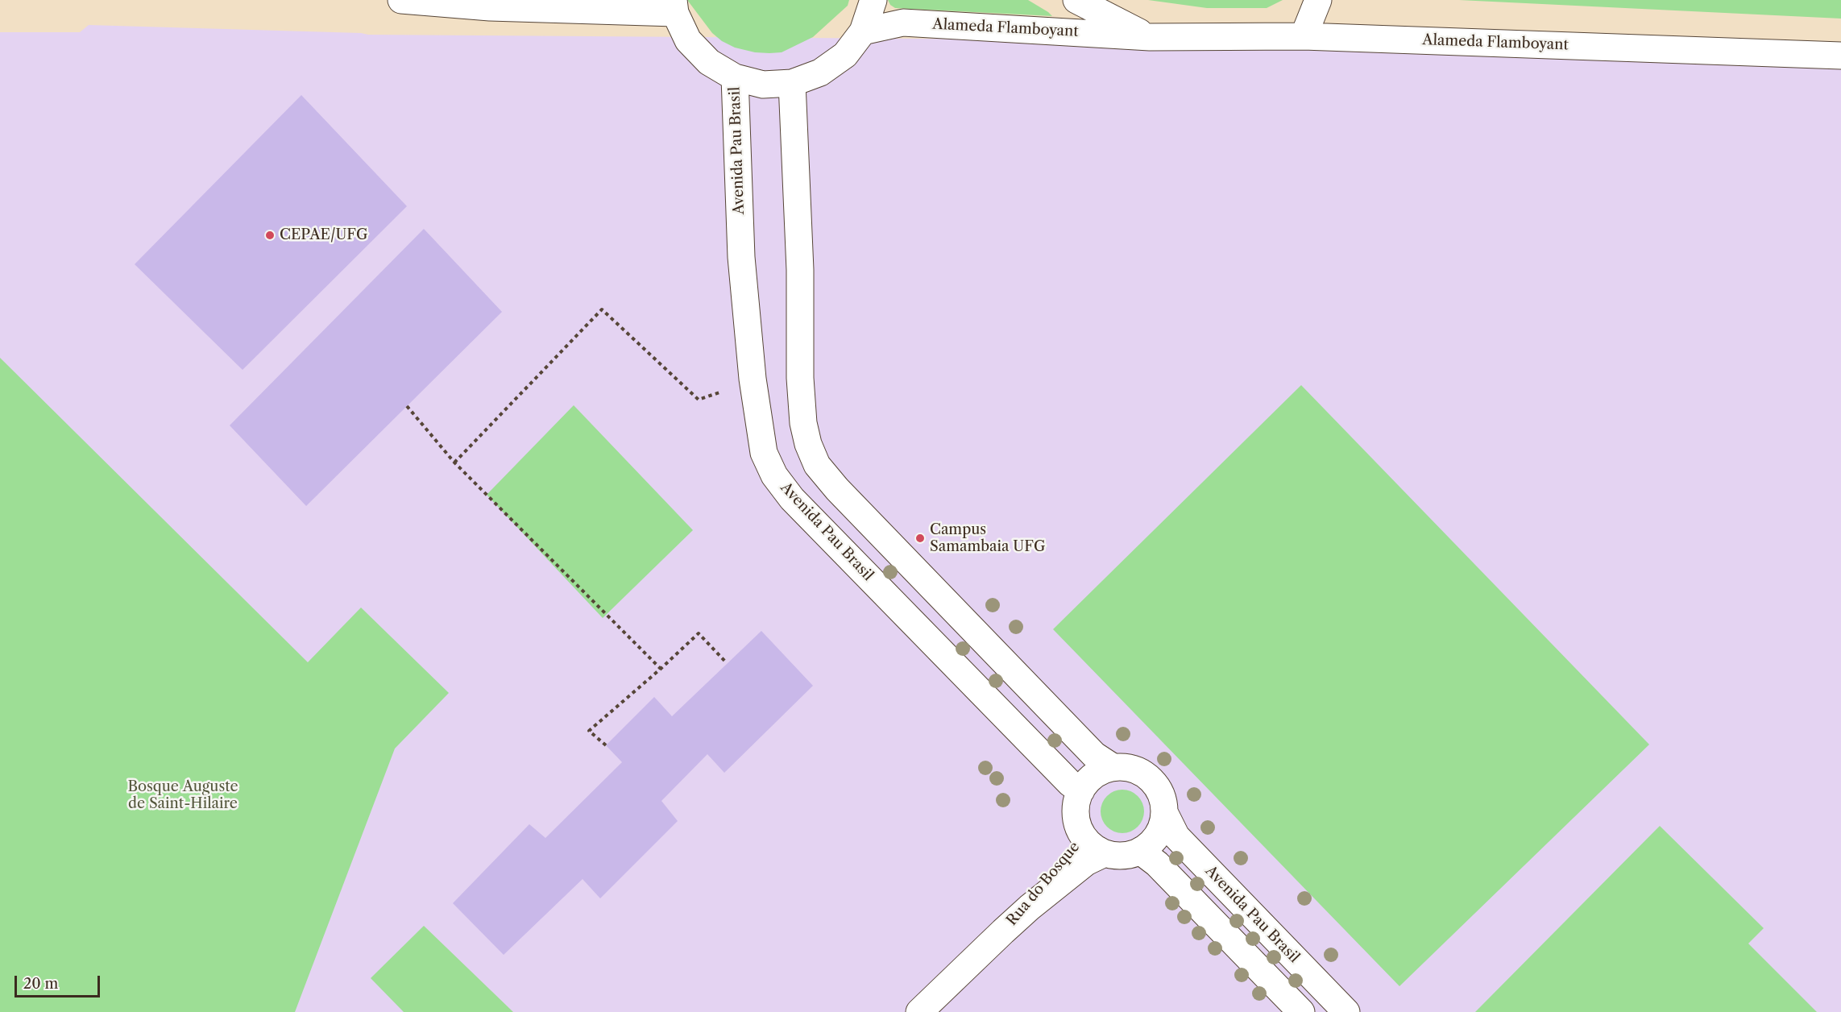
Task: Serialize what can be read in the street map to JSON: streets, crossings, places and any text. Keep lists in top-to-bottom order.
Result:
{
  "streets": {
    "street": ["Alameda Flamboyant", "Avenida Pau Brasil", "Rua do Bosque"]
  },
  "crossings": [
    ["Avenida Pau Brasil", "Rua do Bosque"]
  ],
  "parks": ["Bosque Auguste de Saint-Hilaire"],
  "places": ["CEPAE/UFG", "Campus Samambaia UFG"],
  "scale_bar": "20 m"
}
